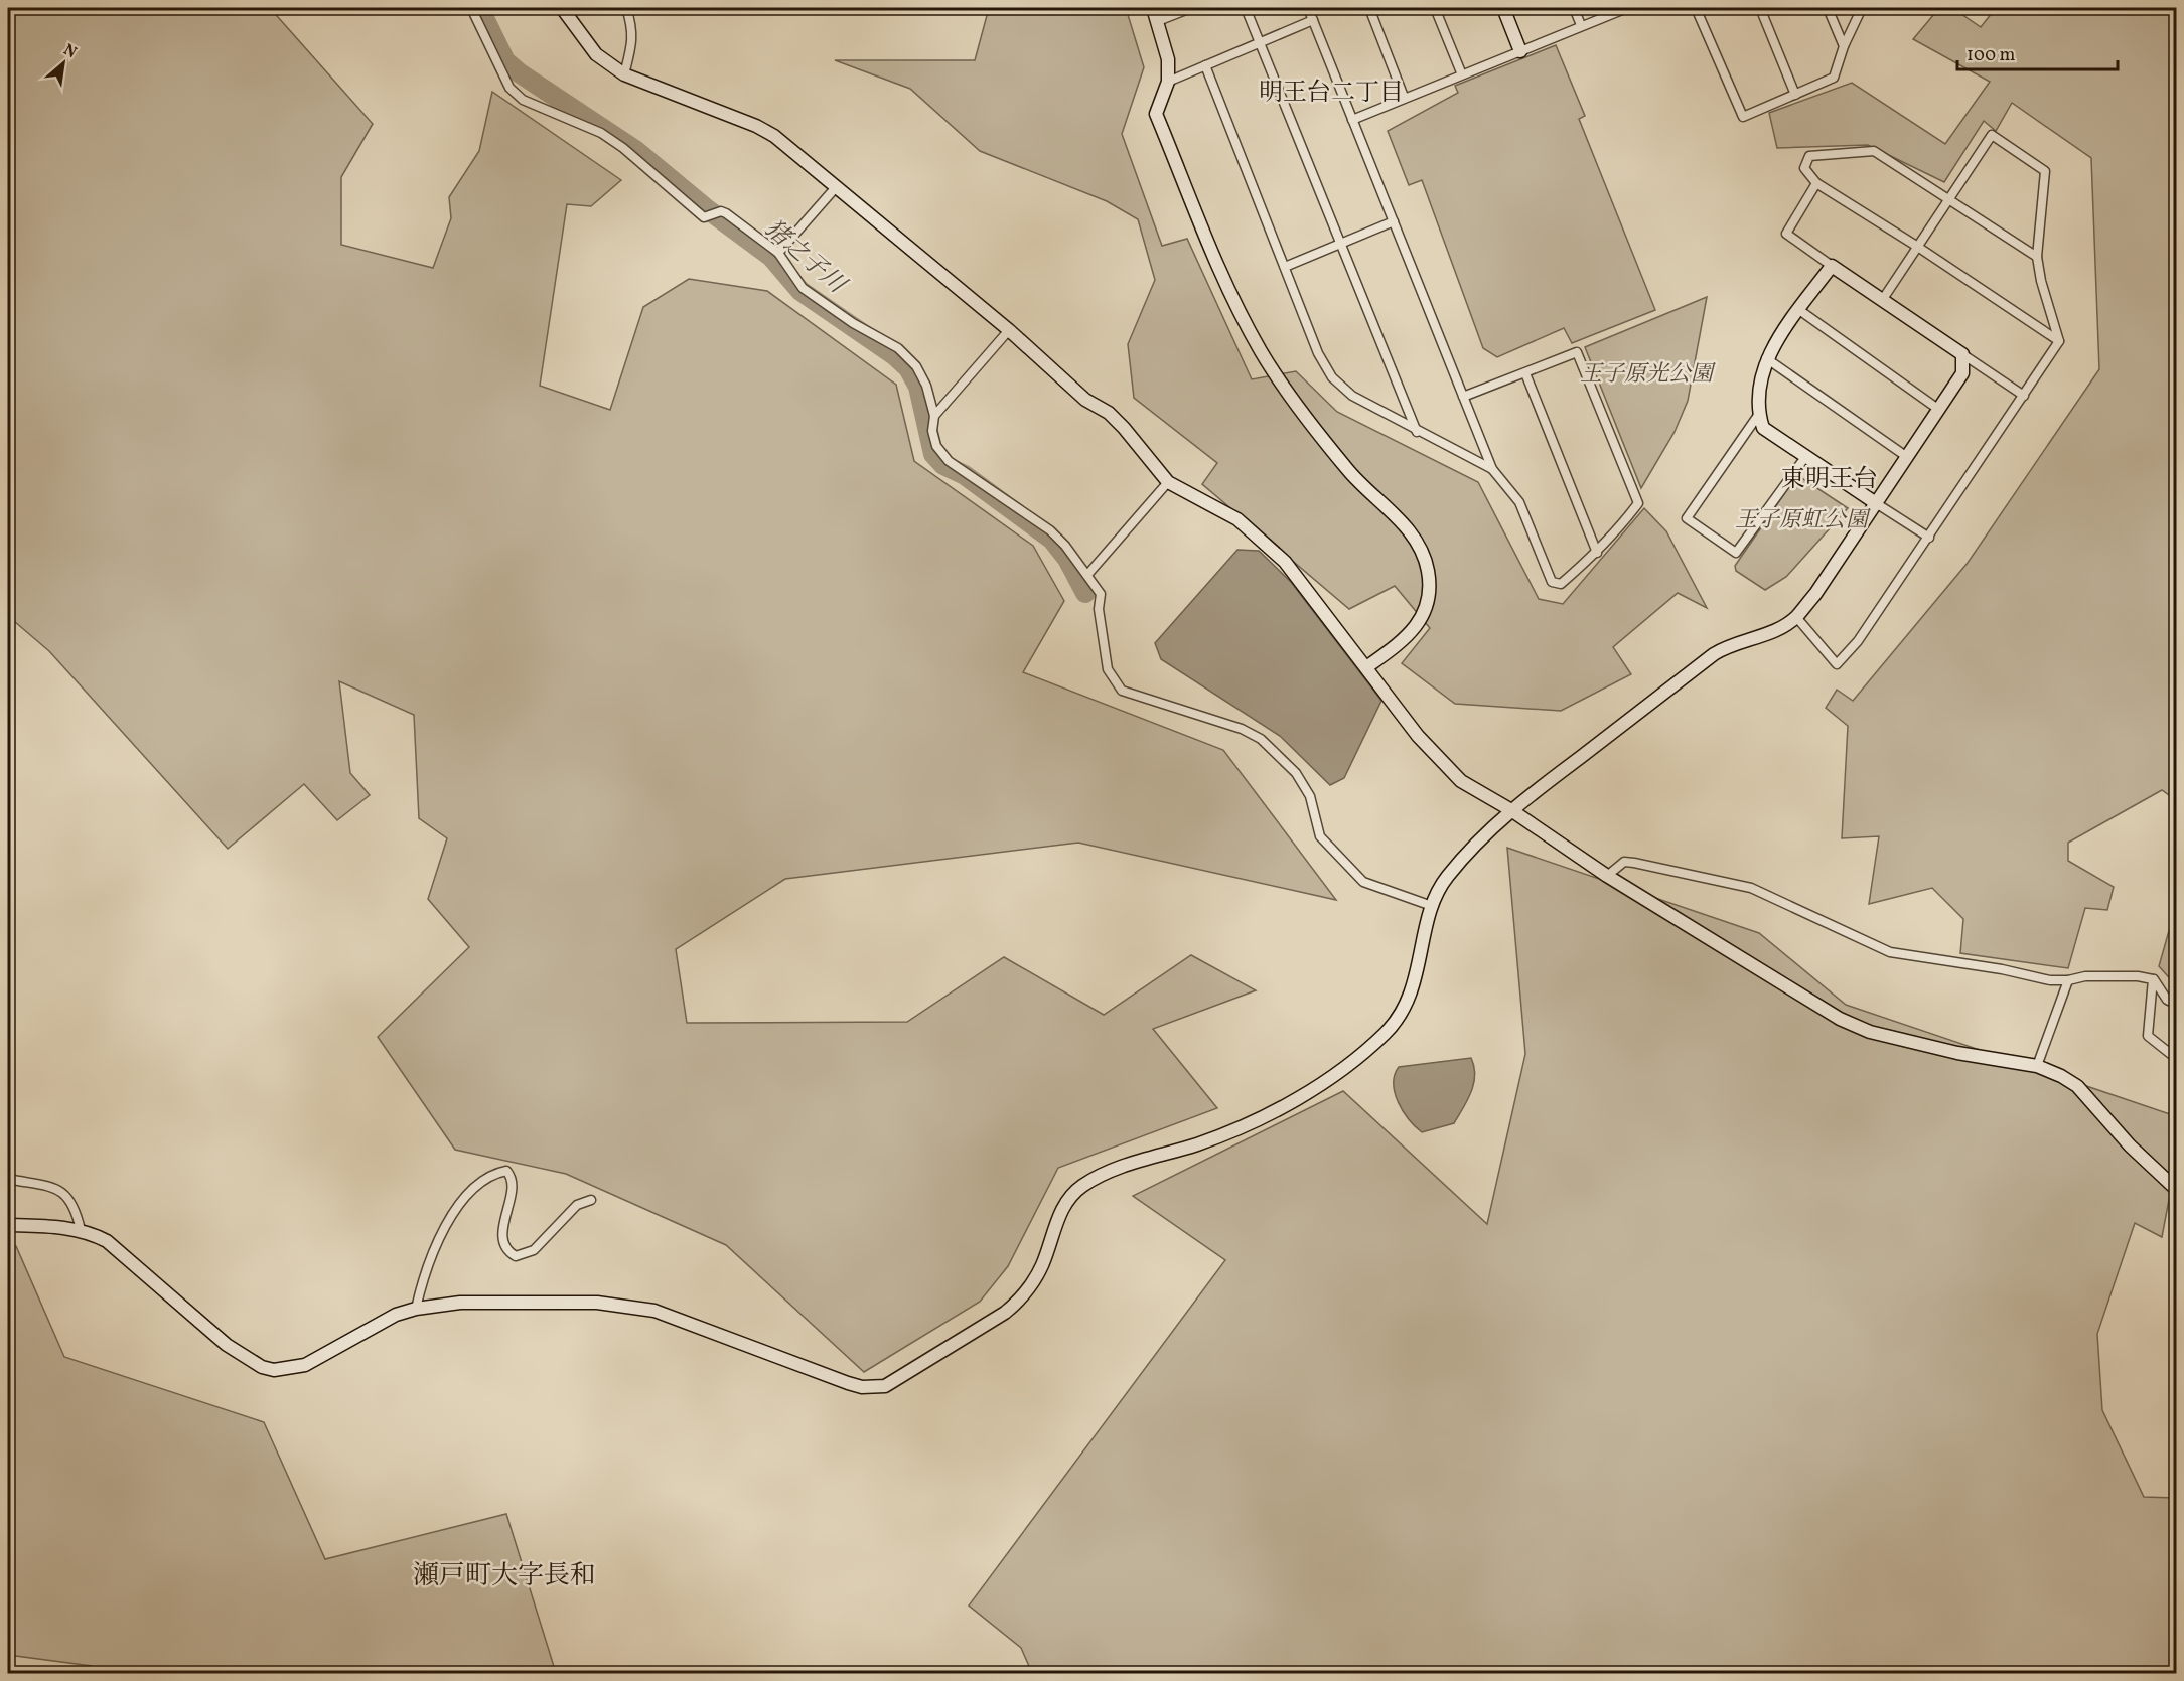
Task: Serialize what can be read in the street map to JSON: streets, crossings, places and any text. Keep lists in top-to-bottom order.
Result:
{
  "districts": ["明王台二丁目", "東明王台", "瀬戸町大字長和"],
  "water": ["猪之子川"],
  "parks": ["王子原光公園", "王子原虹公園"],
  "scale_bar": "100 m",
  "north": "top right"
}
